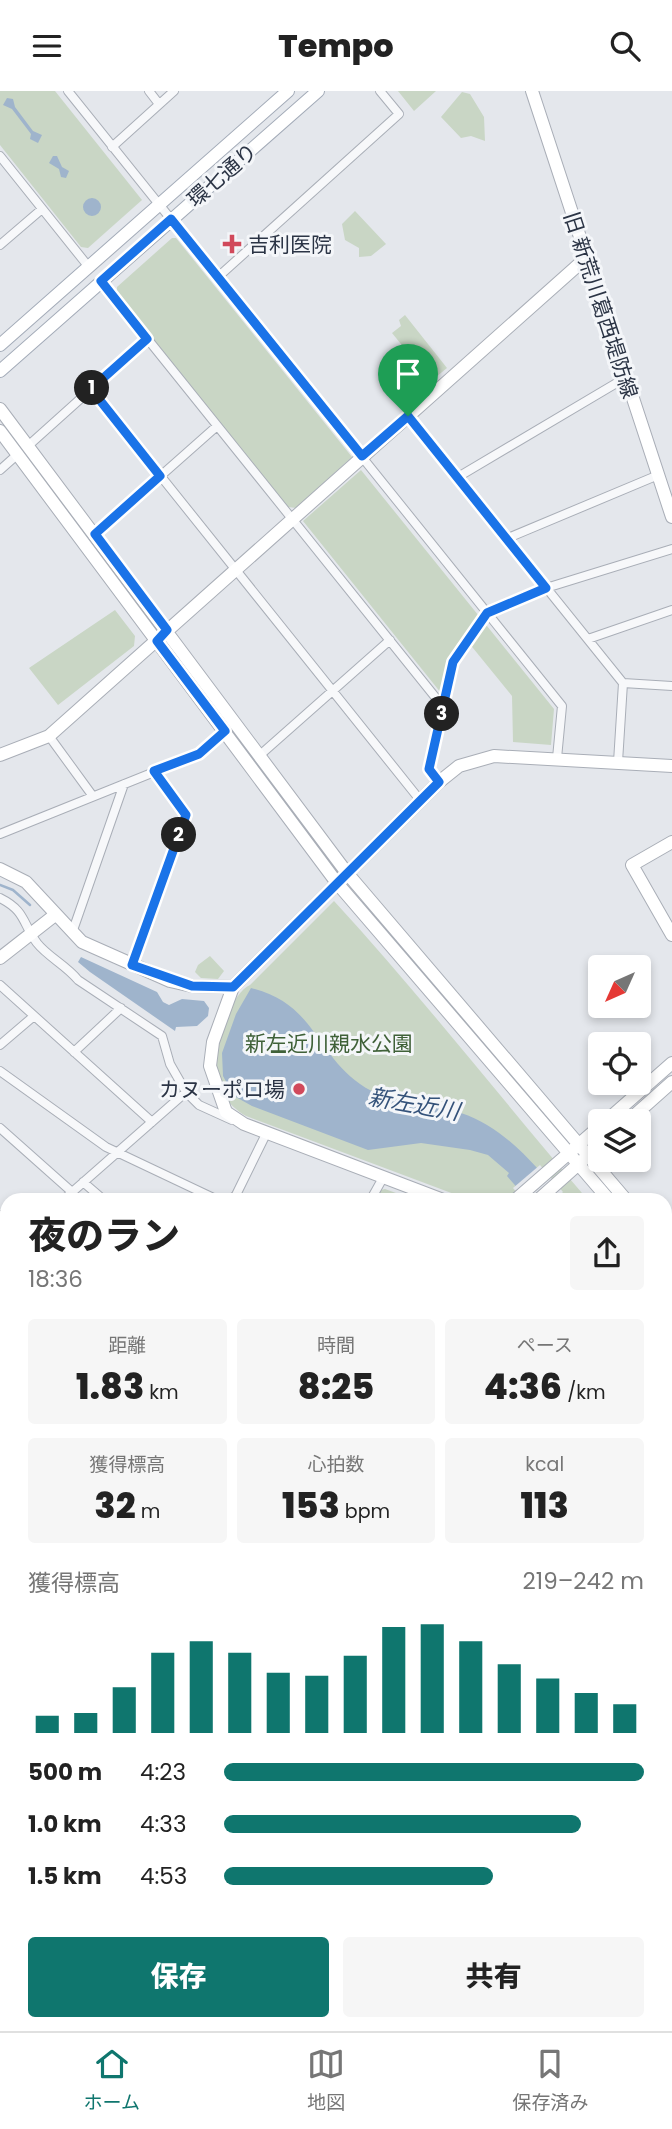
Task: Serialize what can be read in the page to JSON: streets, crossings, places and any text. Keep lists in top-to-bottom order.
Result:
{
  "streets": {
    "street": ["環七通り", "旧 新荒川葛西堤防線"]
  },
  "water": ["新左近川"],
  "parks": ["新左近川親水公園"],
  "places": {
    "health": ["吉利医院"],
    "other": ["カヌーポロ場"]
  },
  "north": "bottom left",
  "page": {
    "header": "Tempo",
    "pins": ["1", "3", "2"],
    "heading": ["夜のラン", "18:36"],
    "stats": [
      ["距離", "1.83 km"],
      ["時間", "8:25"],
      ["ペース", "4:36 /km"],
      ["獲得標高", "32 m"],
      ["心拍数", "153 bpm"],
      ["kcal", "113"]
    ],
    "chart": ["獲得標高", "219–242 m"],
    "list": [
      {
        "name": "500 m",
        "note": "4:23"
      },
      {
        "name": "1.0 km",
        "note": "4:33"
      },
      {
        "name": "1.5 km",
        "note": "4:53"
      }
    ],
    "buttons": ["保存", "共有"],
    "tabs": ["ホーム", "地図", "保存済み"]
  }
}
